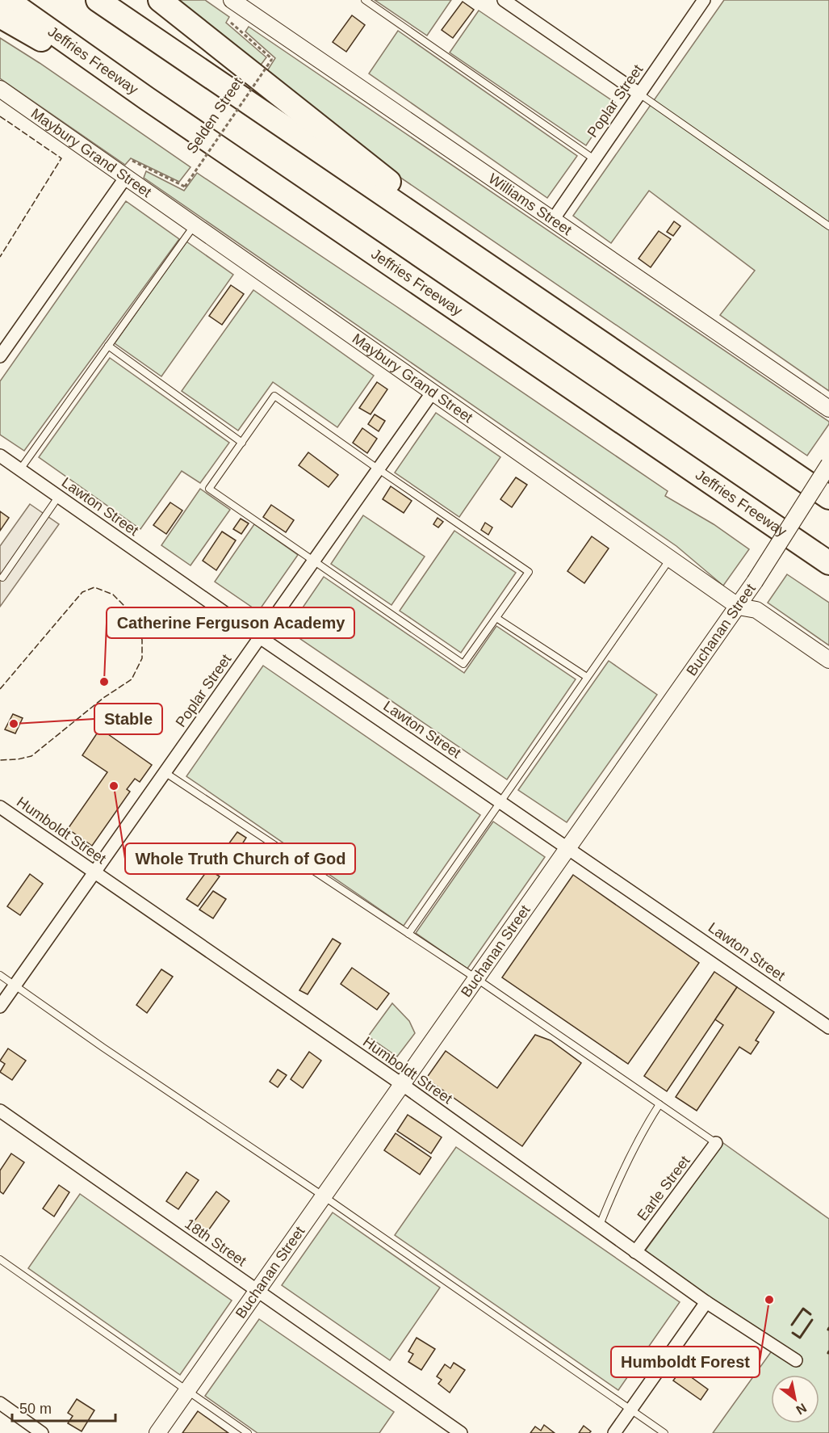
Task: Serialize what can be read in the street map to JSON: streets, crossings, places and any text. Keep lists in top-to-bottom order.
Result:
{
  "streets": {
    "highway": ["Jeffries Freeway"],
    "street": [
      "Poplar Street",
      "Maybury Grand Street",
      "Williams Street",
      "Lawton Street",
      "Buchanan Street",
      "Humboldt Street",
      "Earle Street",
      "18th Street"
    ],
    "path": ["Selden Street"]
  },
  "crossings": [
    ["Poplar Street", "Maybury Grand Street"],
    ["Poplar Street", "Williams Street"],
    ["Poplar Street", "Lawton Street"],
    ["Poplar Street", "Humboldt Street"],
    ["Maybury Grand Street", "Buchanan Street"],
    ["Lawton Street", "Buchanan Street"],
    ["Buchanan Street", "Humboldt Street"],
    ["Buchanan Street", "18th Street"],
    ["Humboldt Street", "Earle Street"]
  ],
  "places": [
    "Catherine Ferguson Academy",
    "Stable",
    "Whole Truth Church of God",
    "Humboldt Forest"
  ],
  "scale_bar": "50 m",
  "north": "bottom right"
}
